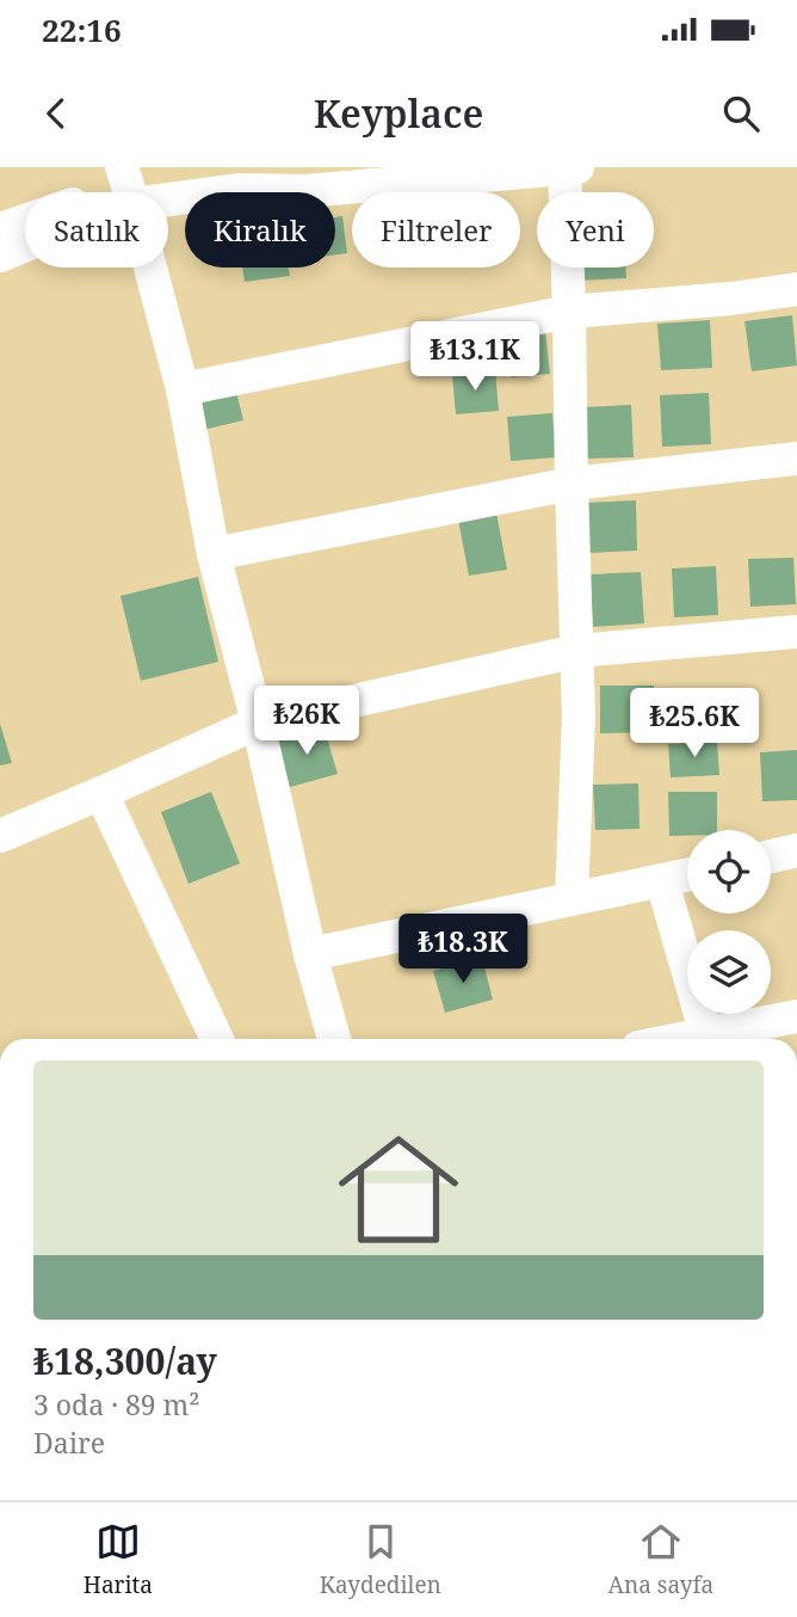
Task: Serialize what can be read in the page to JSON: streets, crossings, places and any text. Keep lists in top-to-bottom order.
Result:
{
  "page": {
    "status": "22:16",
    "header": "Keyplace",
    "chip": [
      "Satılık",
      "Kiralık",
      "Filtreler",
      "Yeni"
    ],
    "price": [
      "₺13.1K",
      "₺26K",
      "₺25.6K",
      "₺18.3K"
    ],
    "list": [
      {
        "name": "₺18,300/ay",
        "note": "3 oda · 89 m² · Daire"
      }
    ],
    "tabs": ["Harita", "Kaydedilen", "Ana sayfa"]
  }
}
